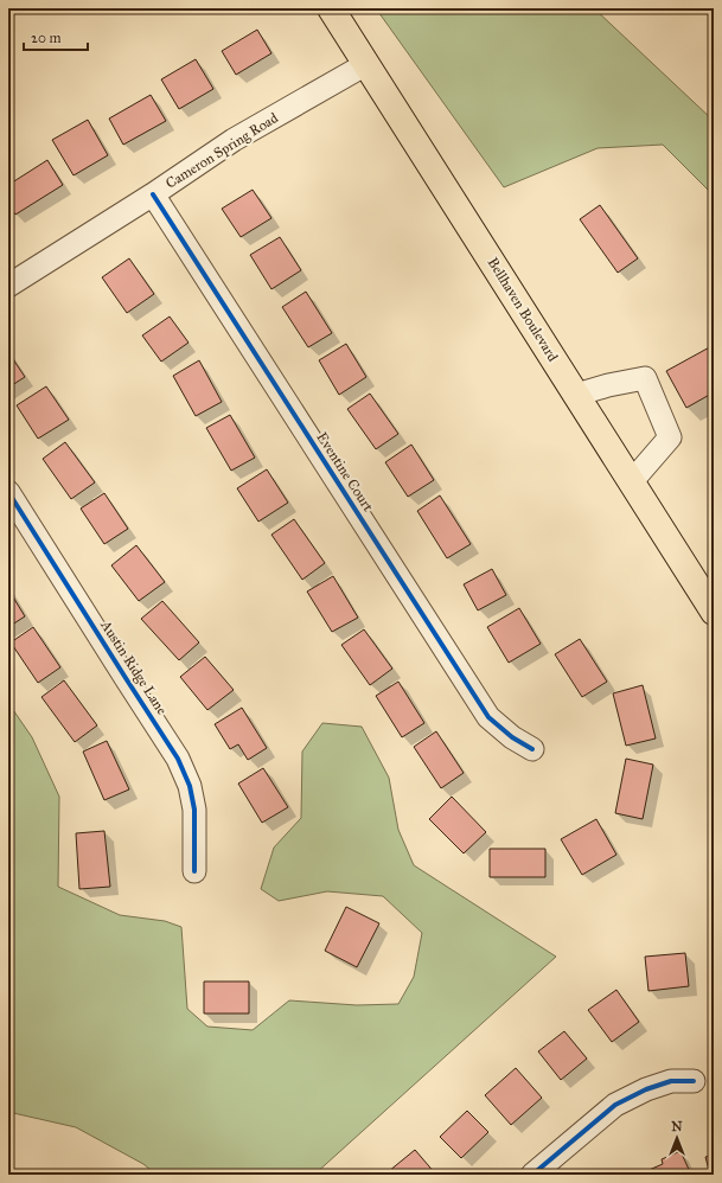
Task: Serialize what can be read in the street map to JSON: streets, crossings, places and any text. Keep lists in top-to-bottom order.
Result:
{
  "streets": {
    "main road": ["Bellhaven Boulevard"],
    "street": ["Cameron Spring Road", "Eventine Court", "Austin Ridge Lane"]
  },
  "crossings": [
    ["Cameron Spring Road", "Bellhaven Boulevard"],
    ["Cameron Spring Road", "Eventine Court"]
  ],
  "scale_bar": "20 m",
  "north": "top"
}
